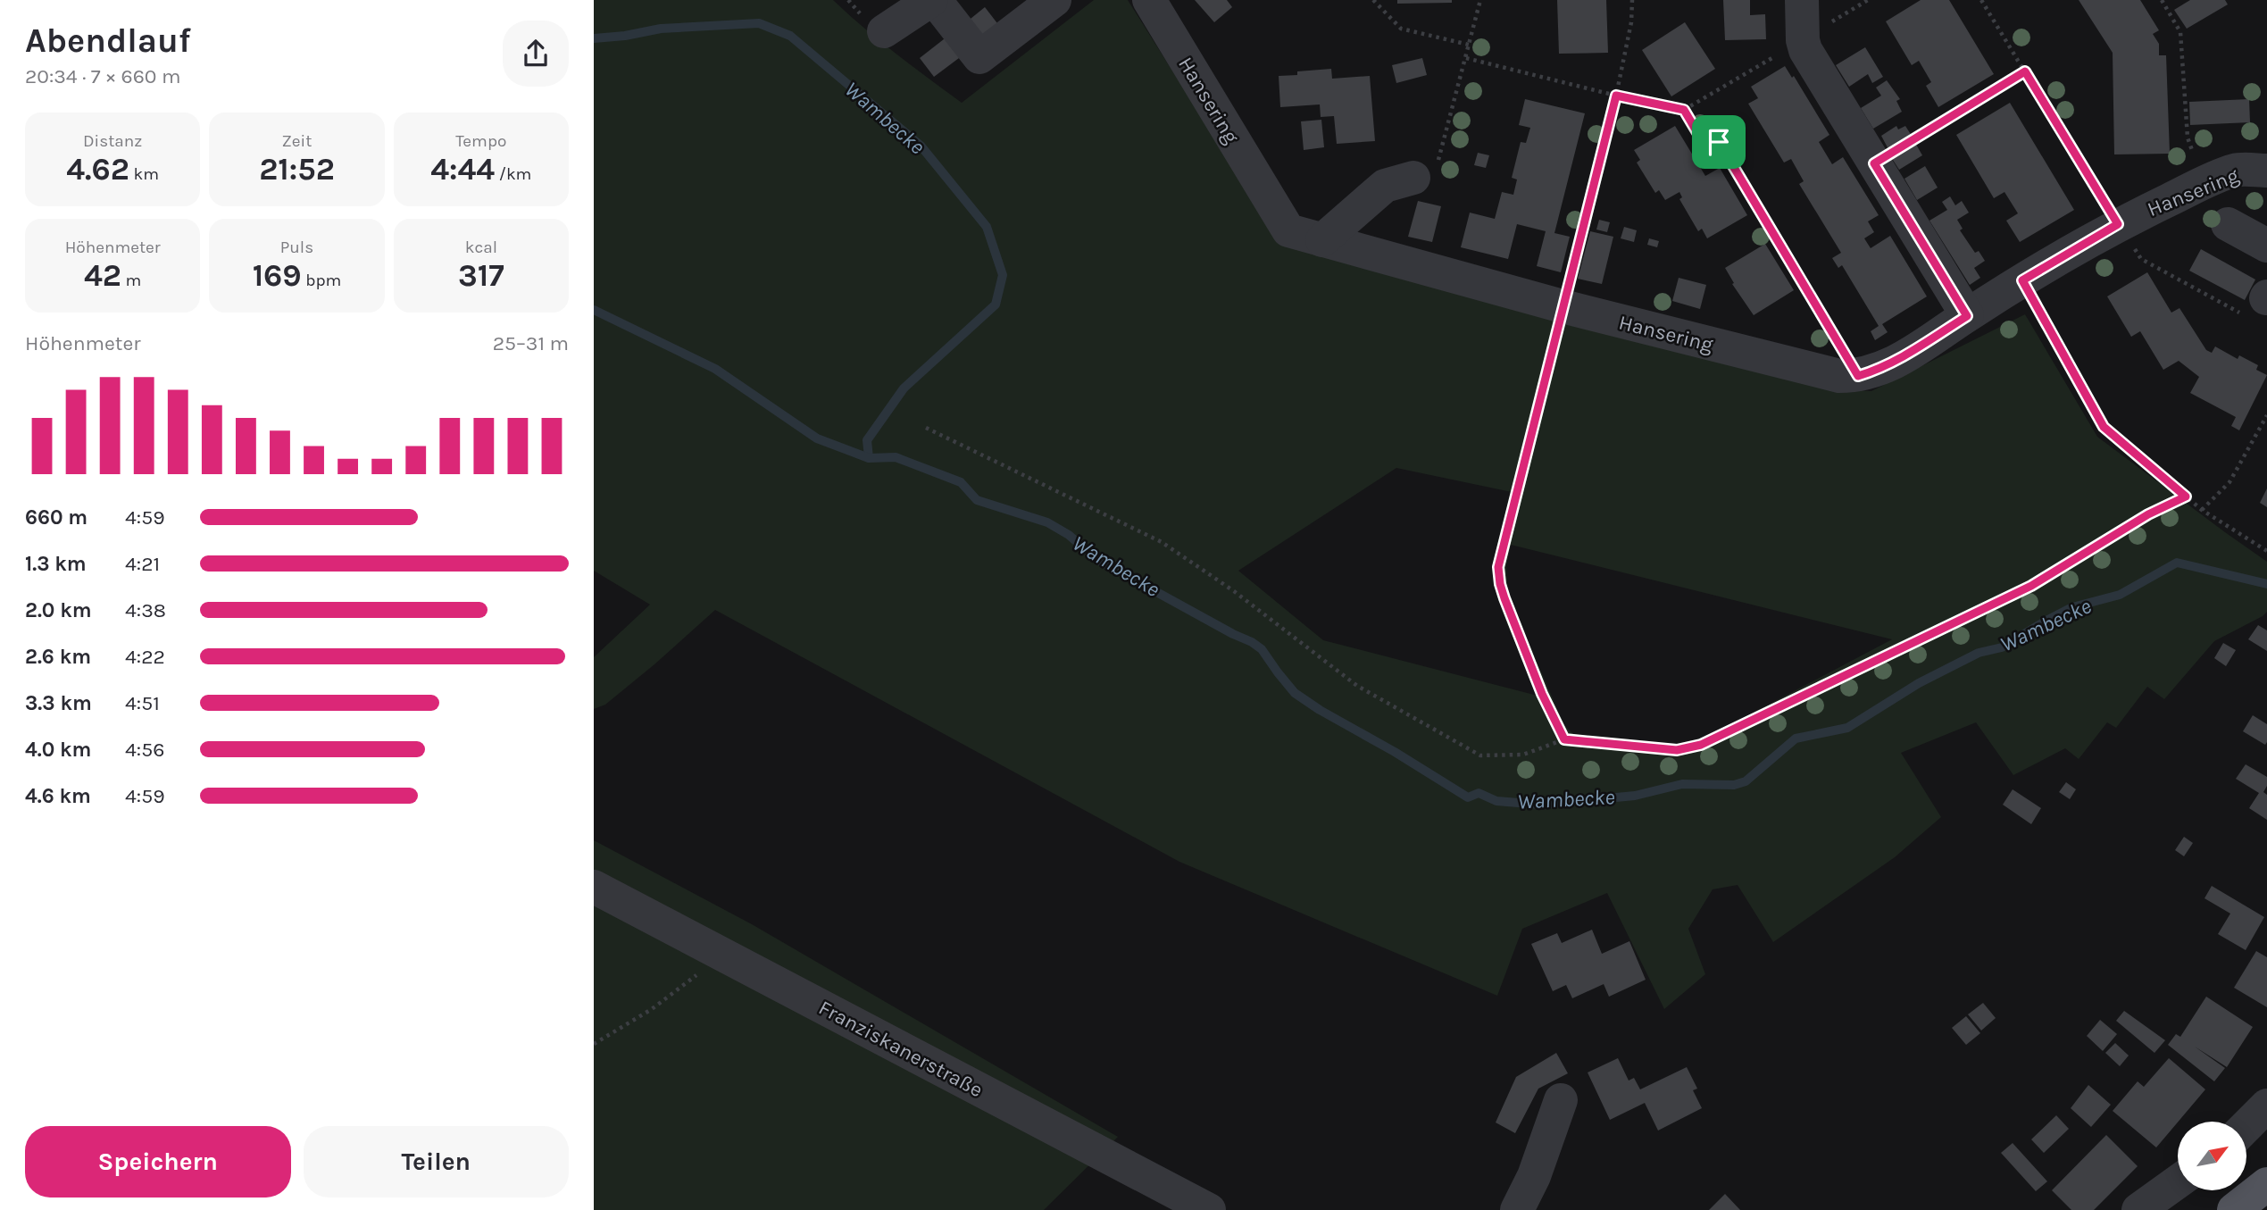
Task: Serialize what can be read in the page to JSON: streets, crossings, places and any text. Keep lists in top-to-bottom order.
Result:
{
  "streets": {
    "street": ["Hansering", "Franziskanerstraße"]
  },
  "water": ["Wambecke"],
  "north": "top right",
  "page": {
    "heading": ["Abendlauf", "20:34 · 7 × 660 m"],
    "stats": [
      ["Distanz", "4.62 km"],
      ["Zeit", "21:52"],
      ["Tempo", "4:44 /km"],
      ["Höhenmeter", "42 m"],
      ["Puls", "169 bpm"],
      ["kcal", "317"]
    ],
    "chart": ["Höhenmeter", "25–31 m"],
    "list": [
      {
        "name": "660 m",
        "note": "4:59"
      },
      {
        "name": "1.3 km",
        "note": "4:21"
      },
      {
        "name": "2.0 km",
        "note": "4:38"
      },
      {
        "name": "2.6 km",
        "note": "4:22"
      },
      {
        "name": "3.3 km",
        "note": "4:51"
      },
      {
        "name": "4.0 km",
        "note": "4:56"
      },
      {
        "name": "4.6 km",
        "note": "4:59"
      }
    ],
    "buttons": ["Speichern", "Teilen"]
  }
}
